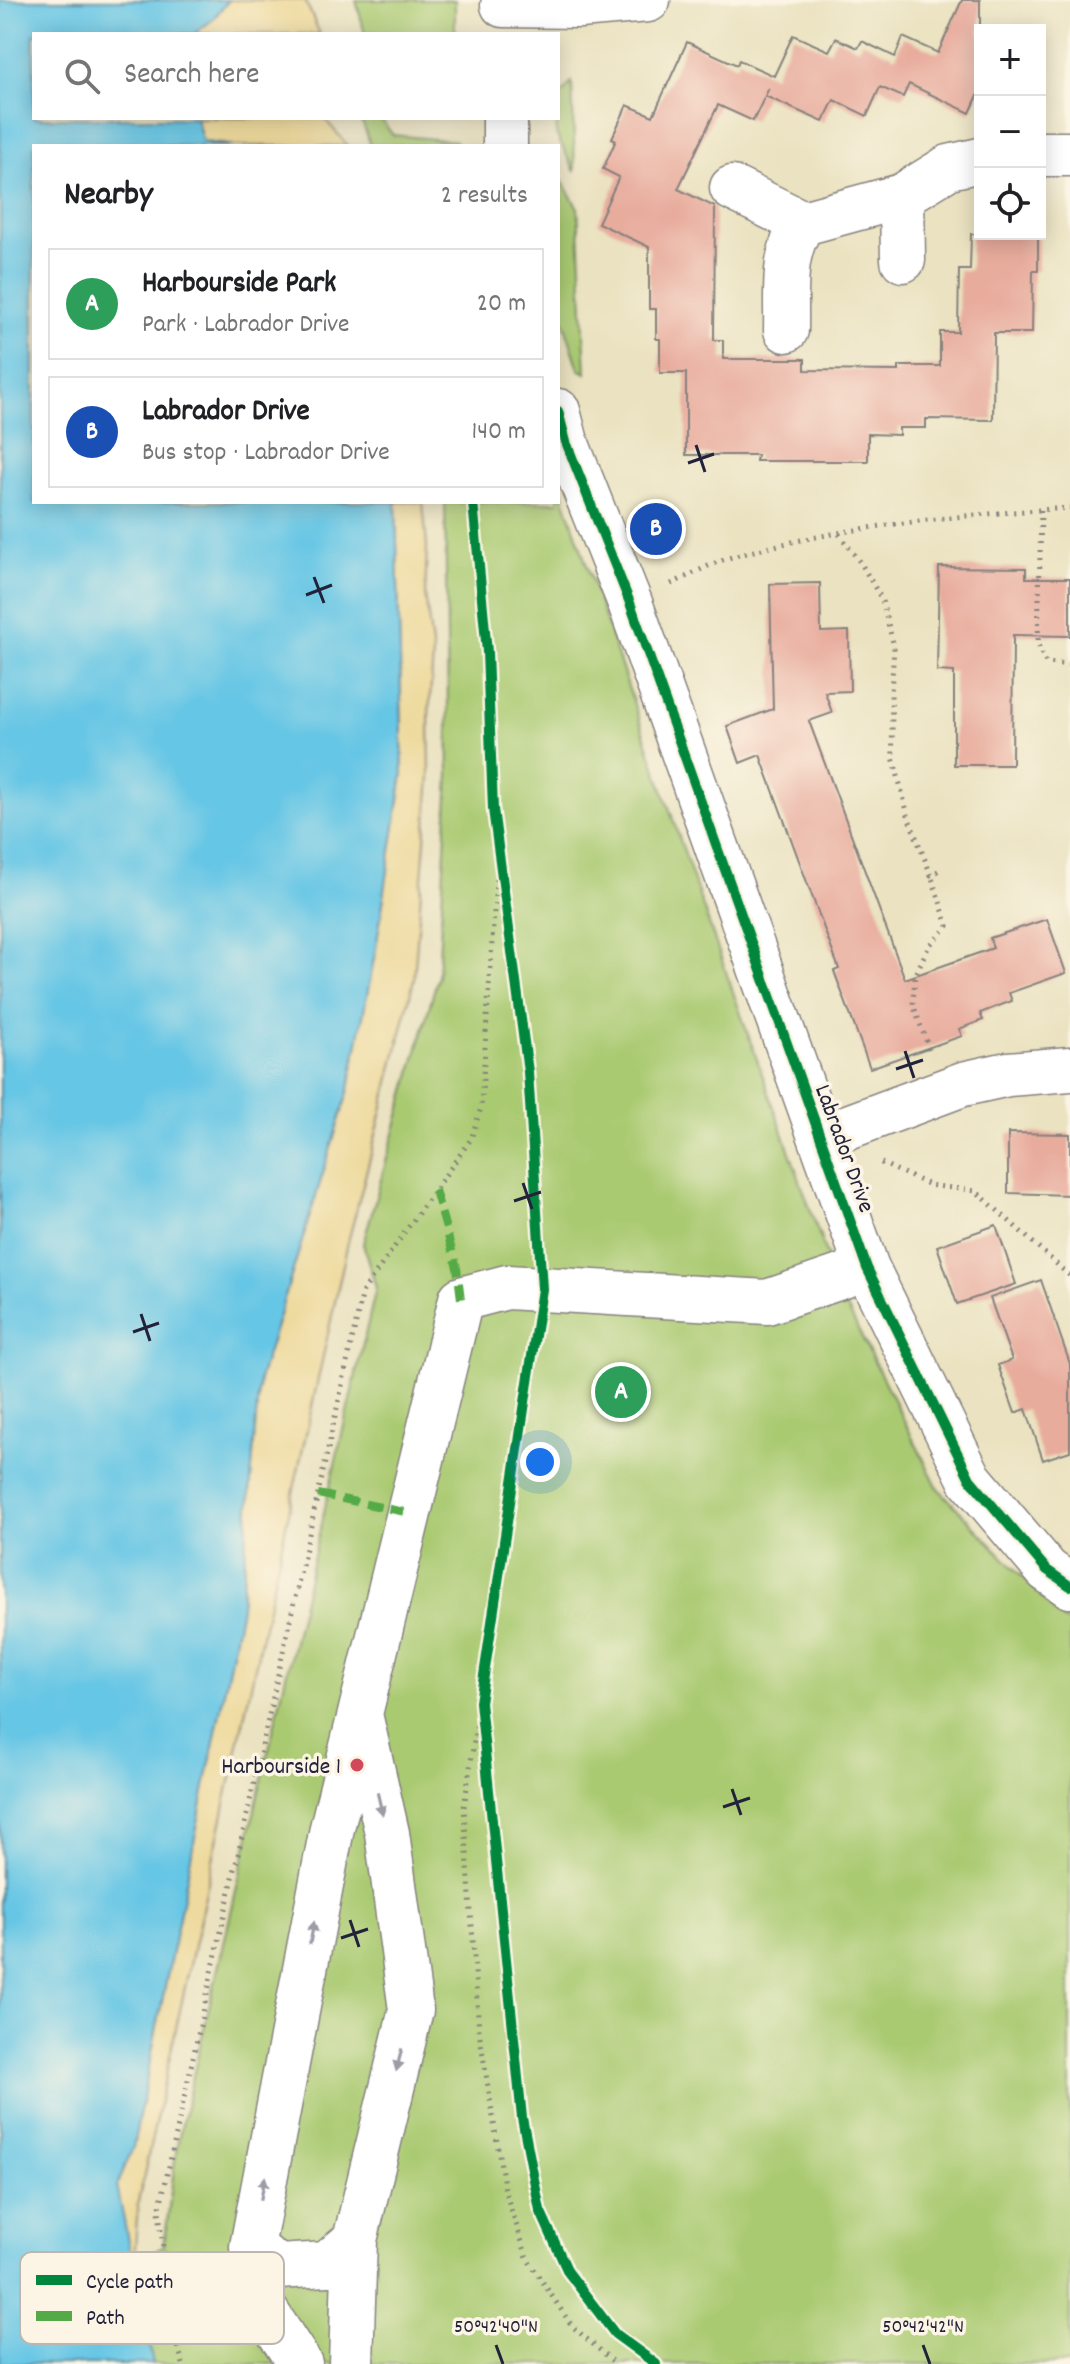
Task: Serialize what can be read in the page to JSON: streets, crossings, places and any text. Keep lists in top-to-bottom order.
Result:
{
  "streets": {
    "street": ["Labrador Drive"]
  },
  "places": ["Harbourside 1"],
  "legend": ["Cycle path", "Path"],
  "page": {
    "map_buttons": ["+", "−"],
    "search": "Search here",
    "heading": ["Nearby", "2 results"],
    "list": [
      {
        "mark": "A",
        "name": "Harbourside Park",
        "note": "Park · Labrador Drive",
        "value": "20 m"
      },
      {
        "mark": "B",
        "name": "Labrador Drive",
        "note": "Bus stop · Labrador Drive",
        "value": "140 m"
      }
    ],
    "pins": ["B", "A"]
  },
  "coordinates": ["50°42'40\"N", "50°42'42\"N"]
}
